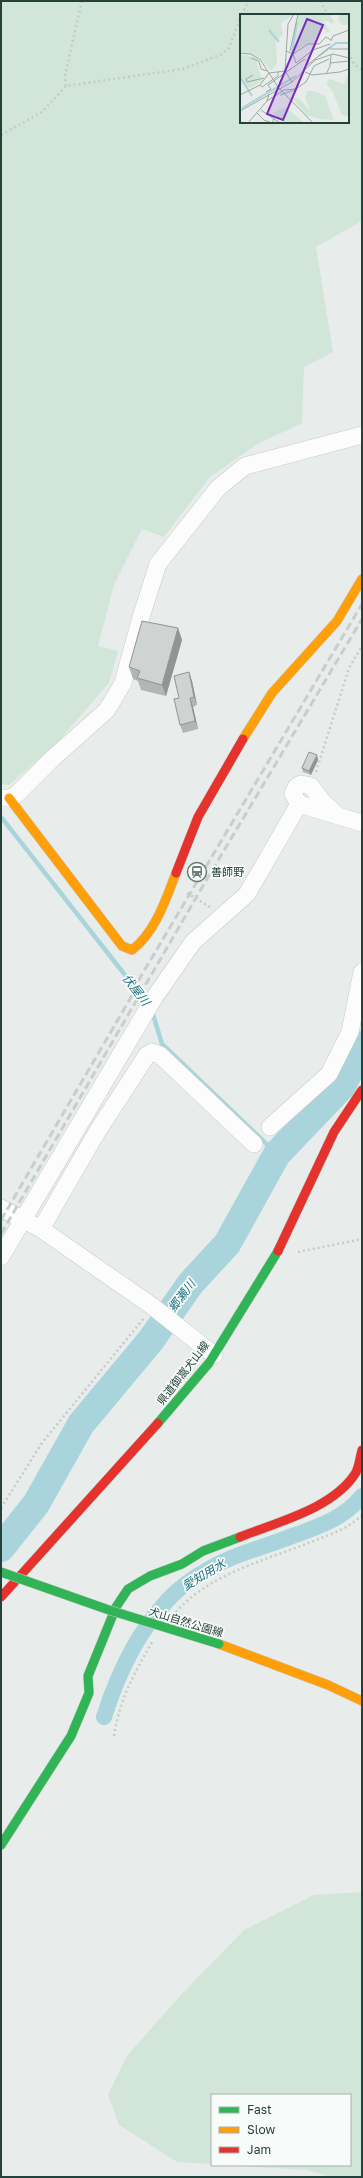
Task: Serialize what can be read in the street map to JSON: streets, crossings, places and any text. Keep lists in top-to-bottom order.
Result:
{
  "streets": {
    "street": ["県道御嵩犬山線", "犬山自然公園線"]
  },
  "water": ["伏屋川", "郷瀬川", "愛知用水"],
  "places": {
    "station": ["善師野"]
  },
  "legend": ["Fast", "Slow", "Jam"]
}
